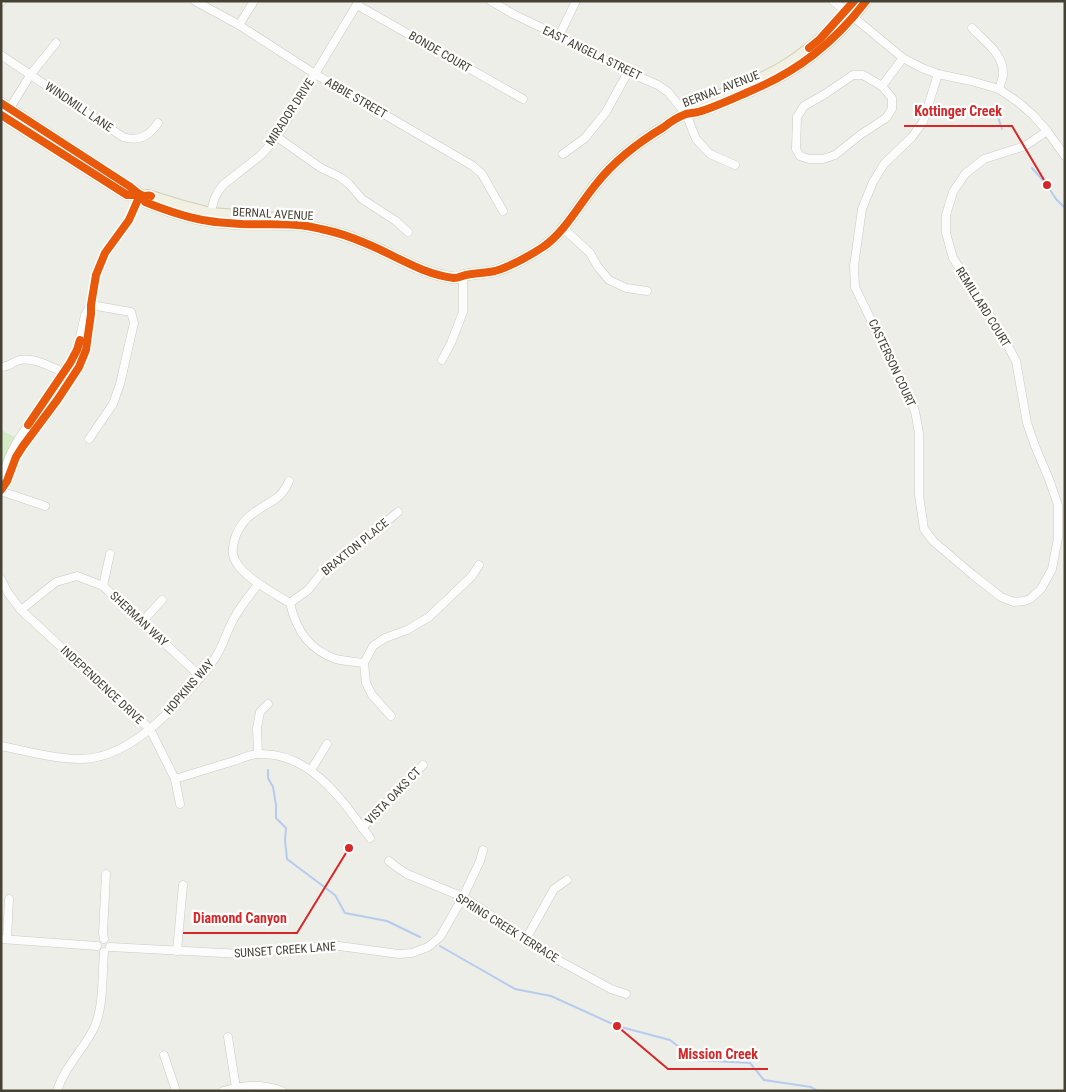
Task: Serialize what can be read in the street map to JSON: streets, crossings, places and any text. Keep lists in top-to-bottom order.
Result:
{
  "streets": {
    "main road": ["BERNAL AVENUE"],
    "street": [
      "BONDE COURT",
      "EAST ANGELA STREET",
      "ABBIE STREET",
      "WINDMILL LANE",
      "MIRADOR DRIVE",
      "REMILLARD COURT",
      "CASTERSON COURT",
      "BRAXTON PLACE",
      "SHERMAN WAY",
      "INDEPENDENCE DRIVE",
      "HOPKINS WAY",
      "VISTA OAKS CT",
      "SPRING CREEK TERRACE",
      "SUNSET CREEK LANE"
    ]
  },
  "crossings": [
    ["BONDE COURT", "MIRADOR DRIVE"],
    ["EAST ANGELA STREET", "BERNAL AVENUE"],
    ["BERNAL AVENUE", "MIRADOR DRIVE"],
    ["ABBIE STREET", "MIRADOR DRIVE"],
    ["REMILLARD COURT", "CASTERSON COURT"],
    ["SHERMAN WAY", "INDEPENDENCE DRIVE"],
    ["SHERMAN WAY", "HOPKINS WAY"],
    ["INDEPENDENCE DRIVE", "HOPKINS WAY"],
    ["SPRING CREEK TERRACE", "SUNSET CREEK LANE"]
  ],
  "places": ["Kottinger Creek", "Diamond Canyon", "Mission Creek"]
}
